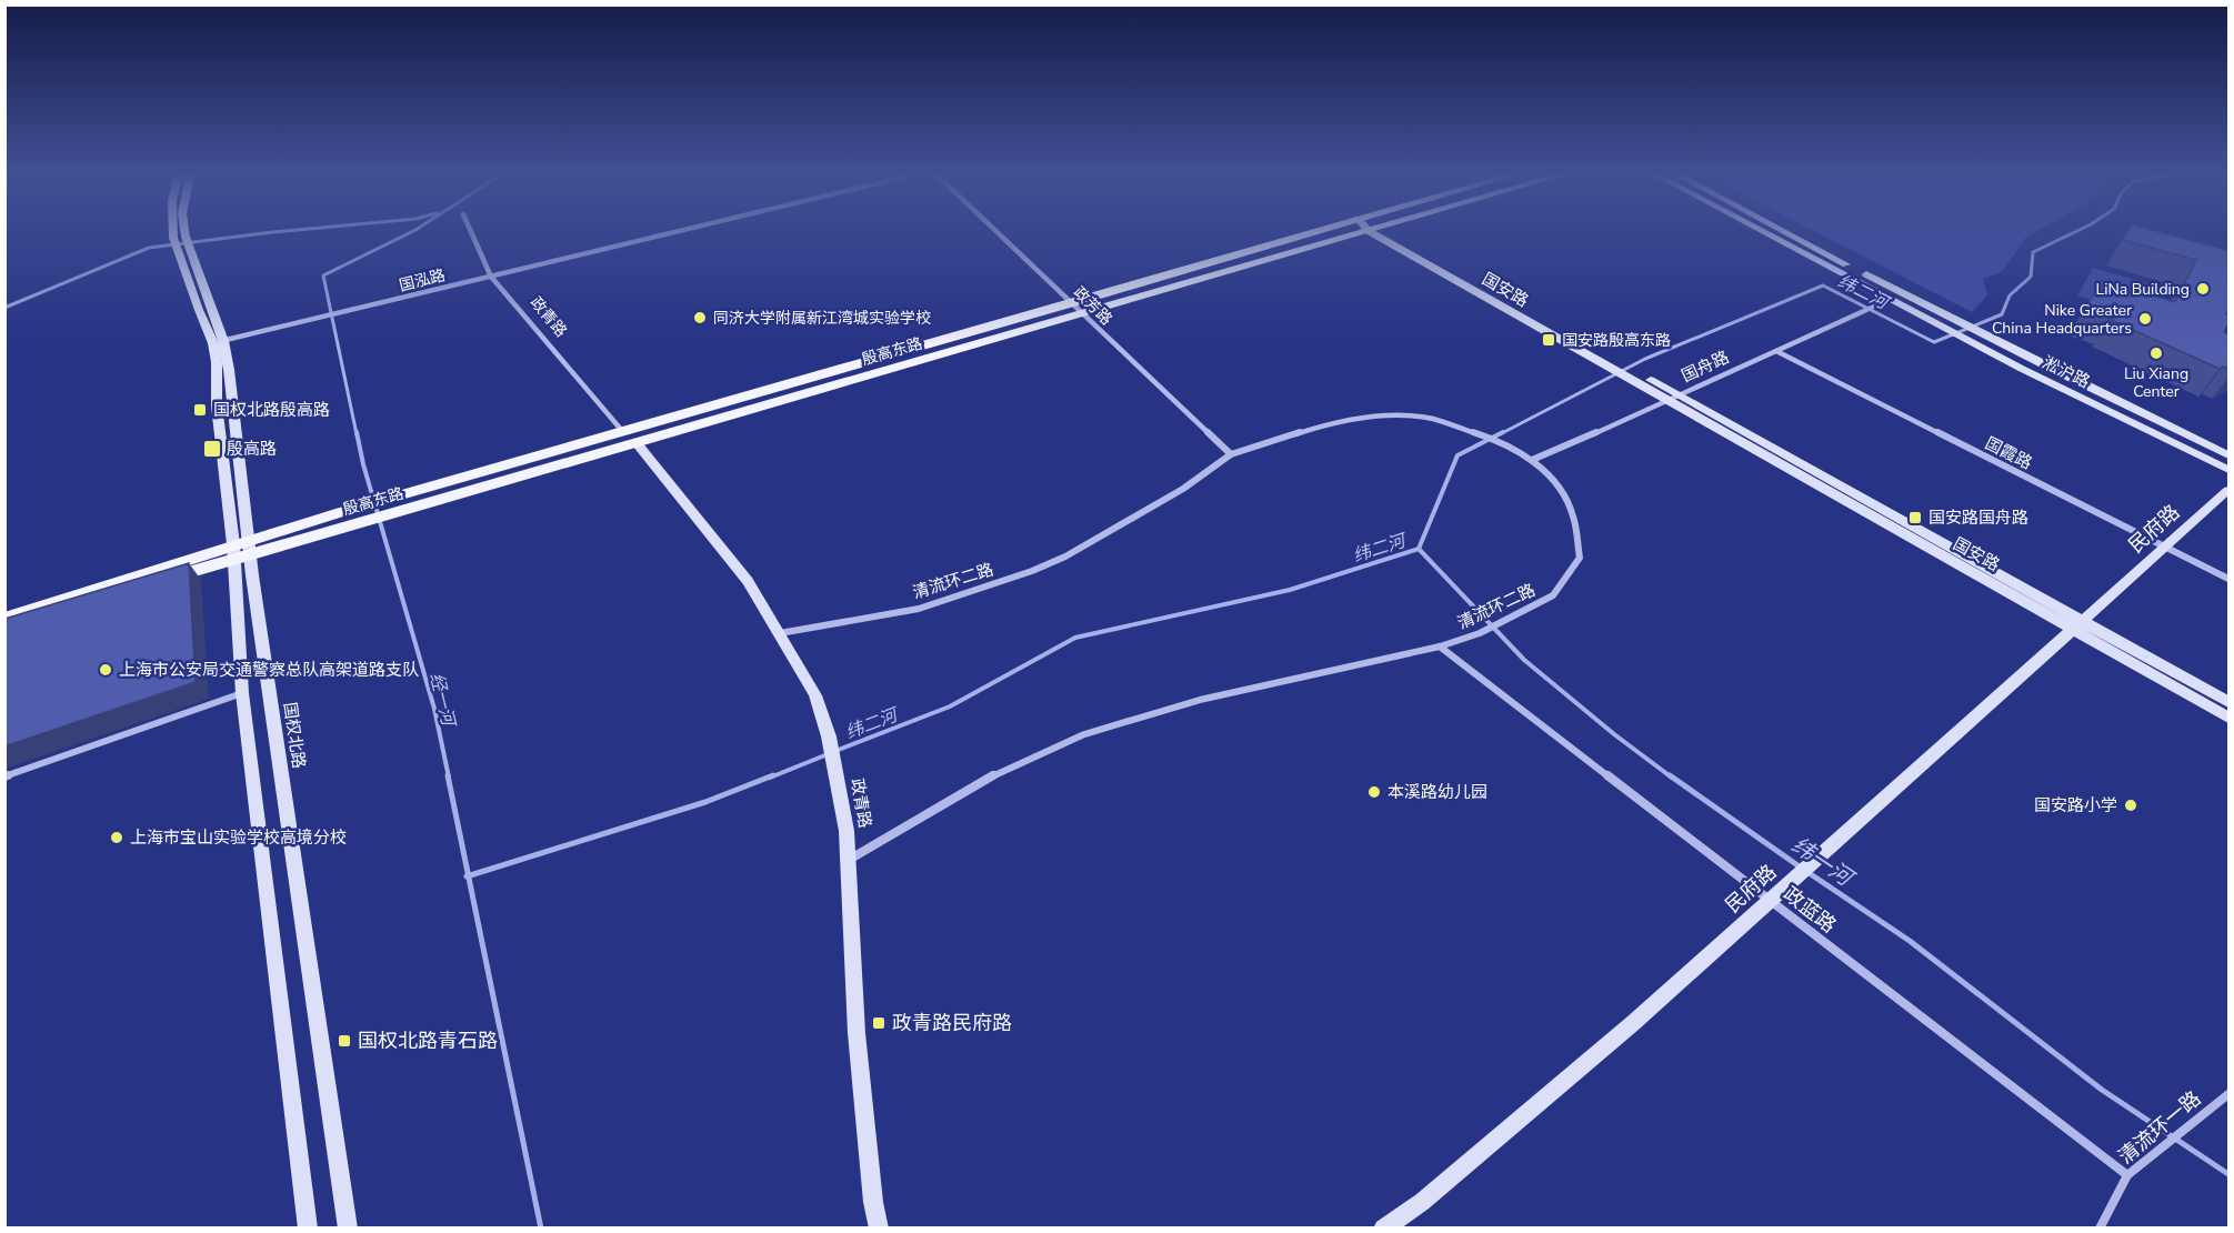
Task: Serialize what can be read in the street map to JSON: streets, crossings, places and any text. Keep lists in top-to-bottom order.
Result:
{
  "streets": {
    "main road": [
      "国安路",
      "政青路",
      "殷高东路",
      "淞沪路",
      "民府路",
      "国权北路"
    ],
    "street": [
      "国泓路",
      "政芳路",
      "国舟路",
      "国霞路",
      "清流环二路",
      "政蓝路",
      "清流环一路"
    ]
  },
  "crossings": [
    ["国泓路", "政青路"],
    ["国泓路", "国权北路"],
    ["国安路", "国舟路"],
    ["国安路", "民府路"],
    ["政芳路", "殷高东路"],
    ["政芳路", "清流环二路"],
    ["政青路", "殷高东路"],
    ["政青路", "清流环二路"],
    ["殷高东路", "国权北路"],
    ["国舟路", "淞沪路"],
    ["国舟路", "国霞路"],
    ["国舟路", "清流环二路"],
    ["国霞路", "民府路"],
    ["民府路", "政蓝路"],
    ["清流环二路", "政蓝路"],
    ["政蓝路", "清流环一路"]
  ],
  "water": ["纬二河", "经一河", "纬一河"],
  "places": {
    "other": [
      "LiNa Building",
      "同济大学附属新江湾城实验学校",
      "Nike Greater China Headquarters",
      "Liu Xiang Center",
      "上海市公安局交通警察总队高架道路支队",
      "本溪路幼儿园",
      "国安路小学",
      "上海市宝山实验学校高境分校"
    ],
    "transit": [
      "国安路殷高东路",
      "国权北路殷高路",
      "殷高路",
      "国安路国舟路",
      "政青路民府路",
      "国权北路青石路"
    ]
  }
}
